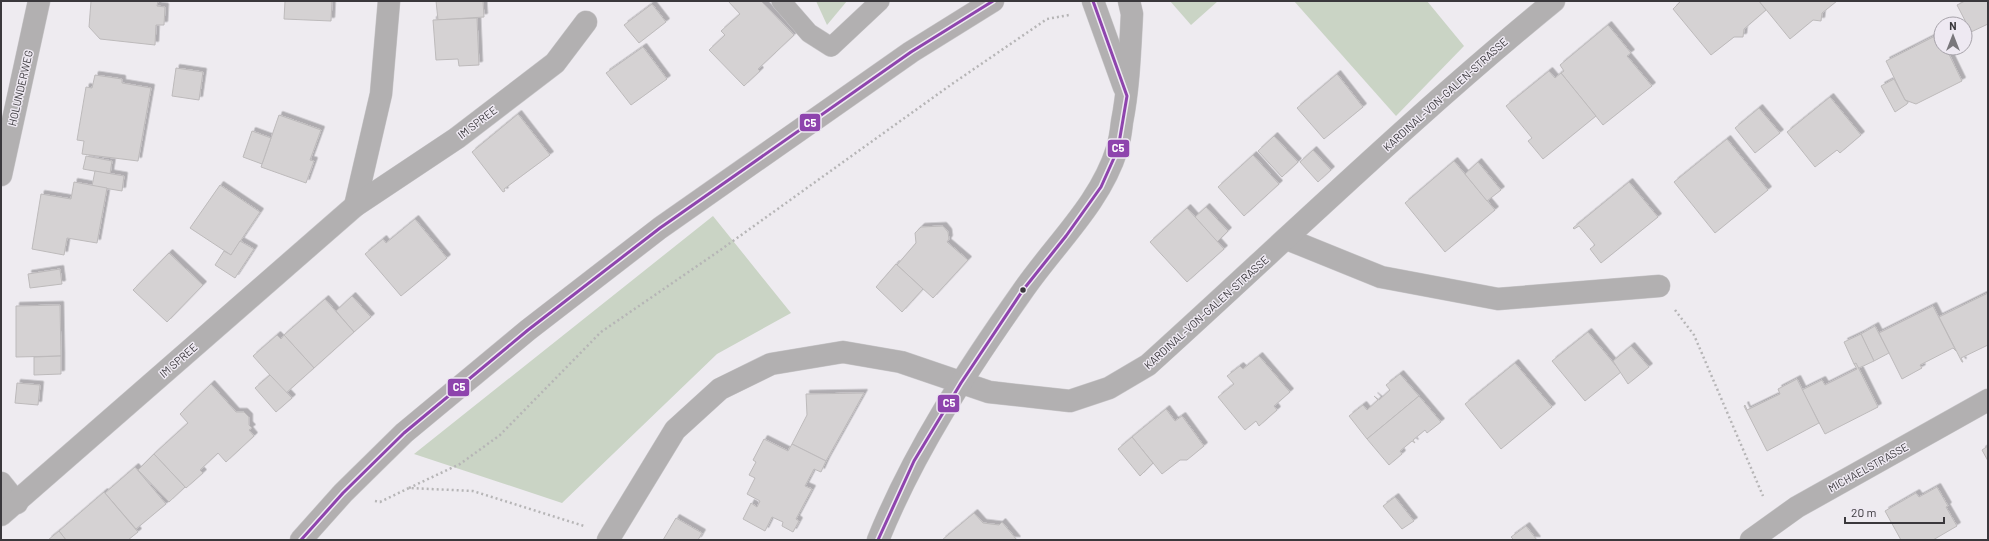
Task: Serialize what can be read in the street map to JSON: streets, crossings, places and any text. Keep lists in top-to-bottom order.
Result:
{
  "streets": {
    "street": [
      "HOLUNDERWEG",
      "KARDINAL-VON-GALEN-STRASSE",
      "IM SPREE",
      "MICHAELSTRASSE"
    ]
  },
  "lines": ["transit line C5"],
  "scale_bar": "20 m",
  "north": "top"
}
